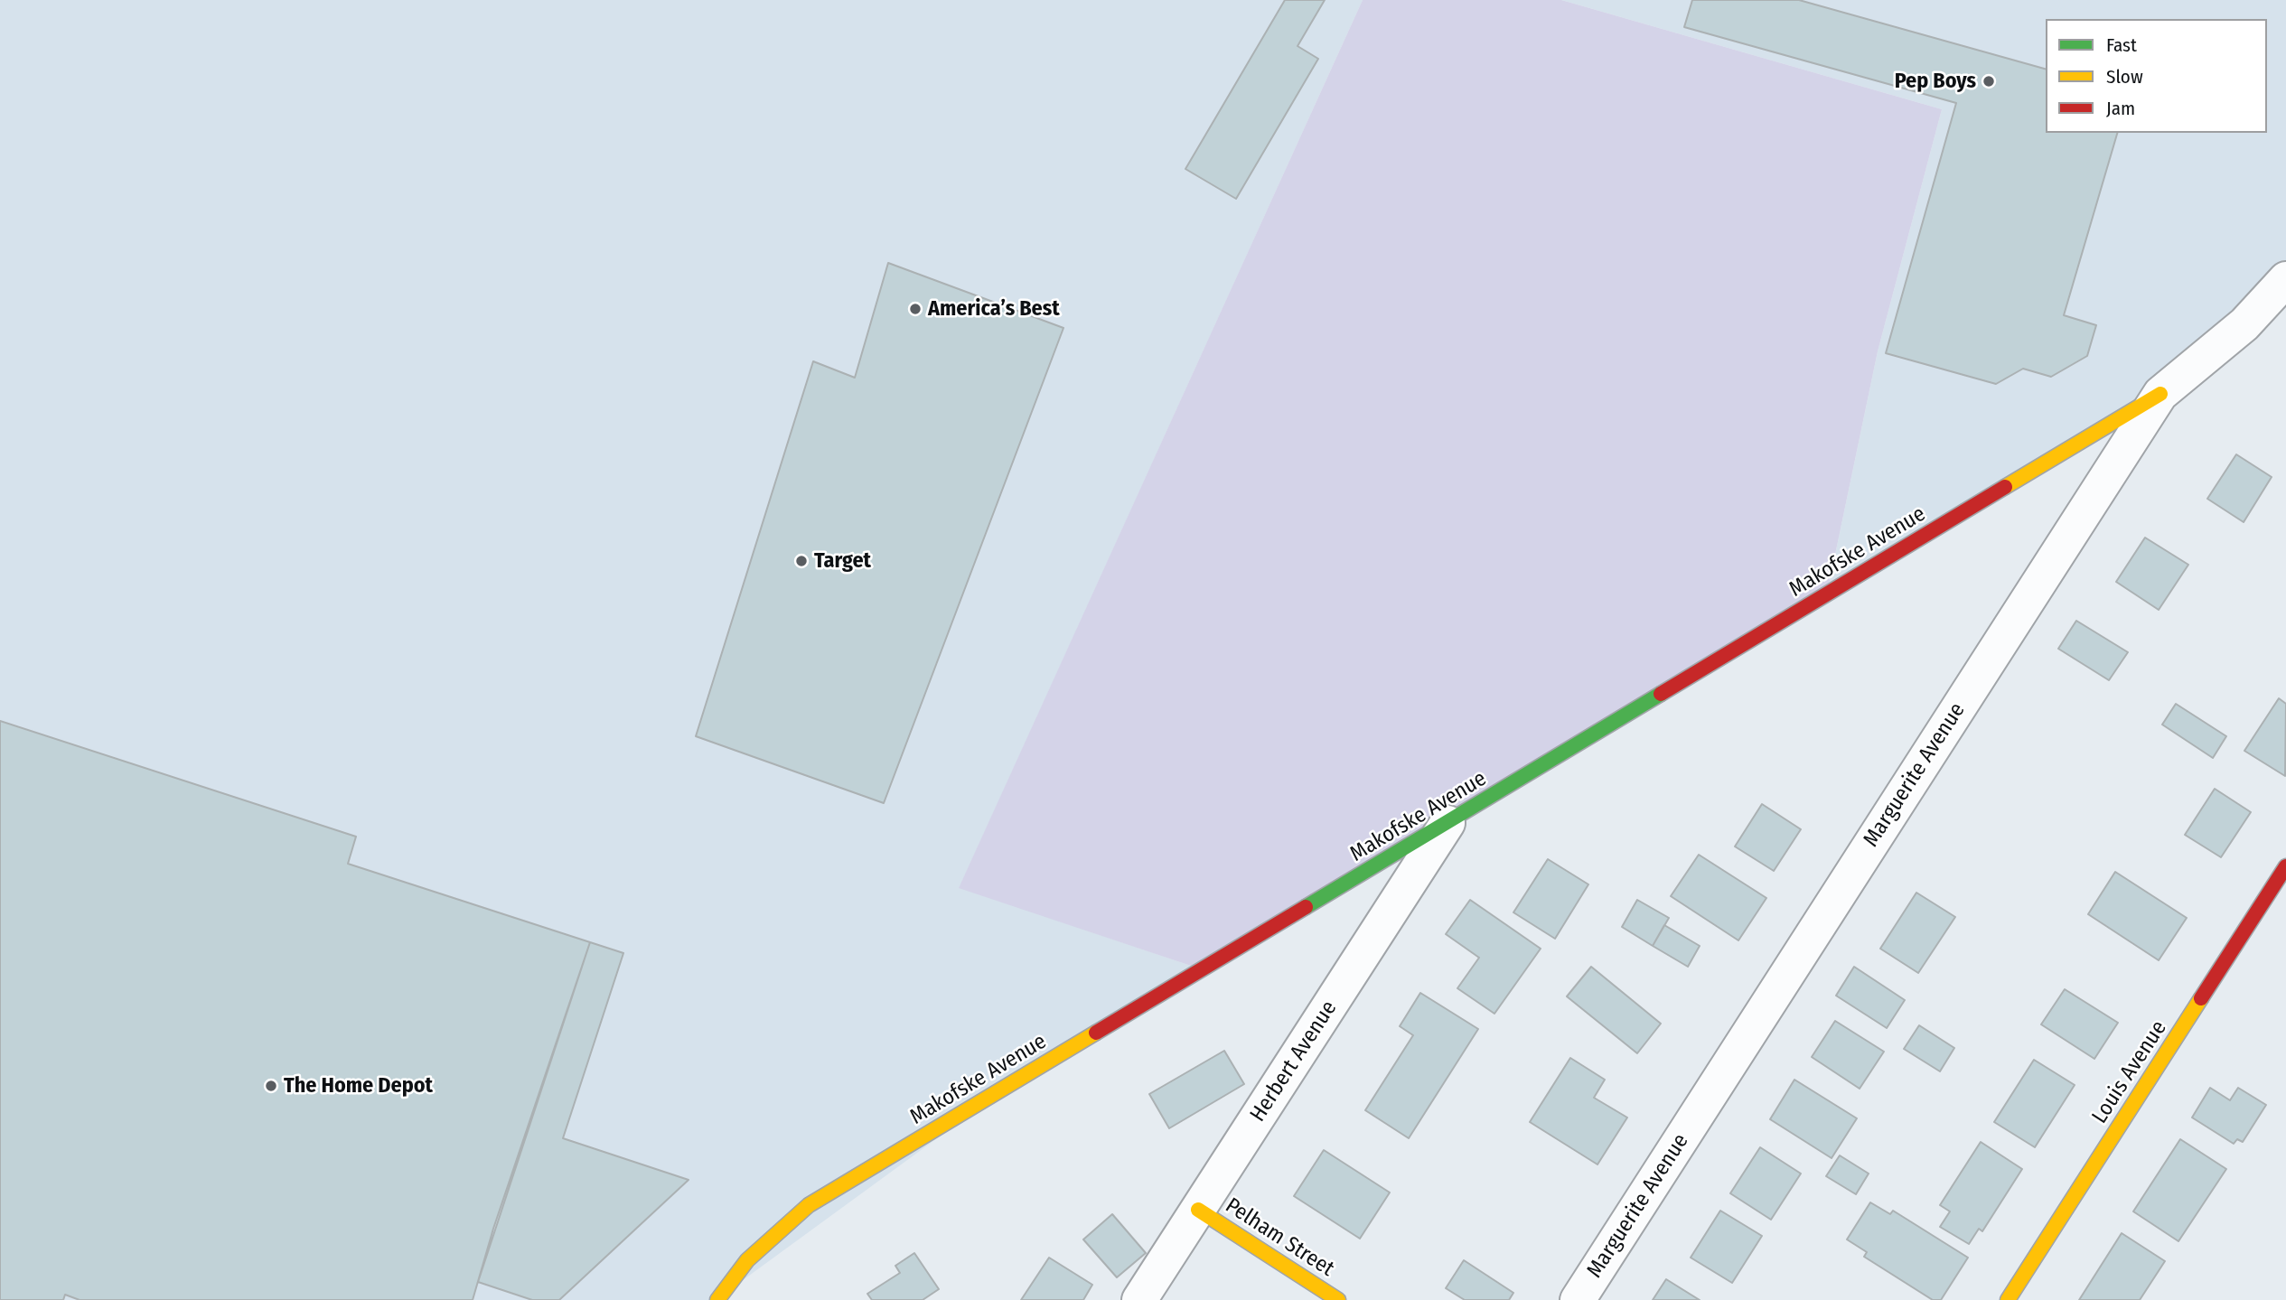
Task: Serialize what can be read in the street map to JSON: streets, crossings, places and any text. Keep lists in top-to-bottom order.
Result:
{
  "streets": {
    "street": [
      "Makofske Avenue",
      "Marguerite Avenue",
      "Herbert Avenue",
      "Louis Avenue",
      "Pelham Street"
    ]
  },
  "crossings": [
    ["Makofske Avenue", "Marguerite Avenue"],
    ["Makofske Avenue", "Herbert Avenue"],
    ["Herbert Avenue", "Pelham Street"]
  ],
  "places": [
    "Pep Boys",
    "America’s Best",
    "Target",
    "The Home Depot"
  ],
  "legend": ["Fast", "Slow", "Jam"]
}
